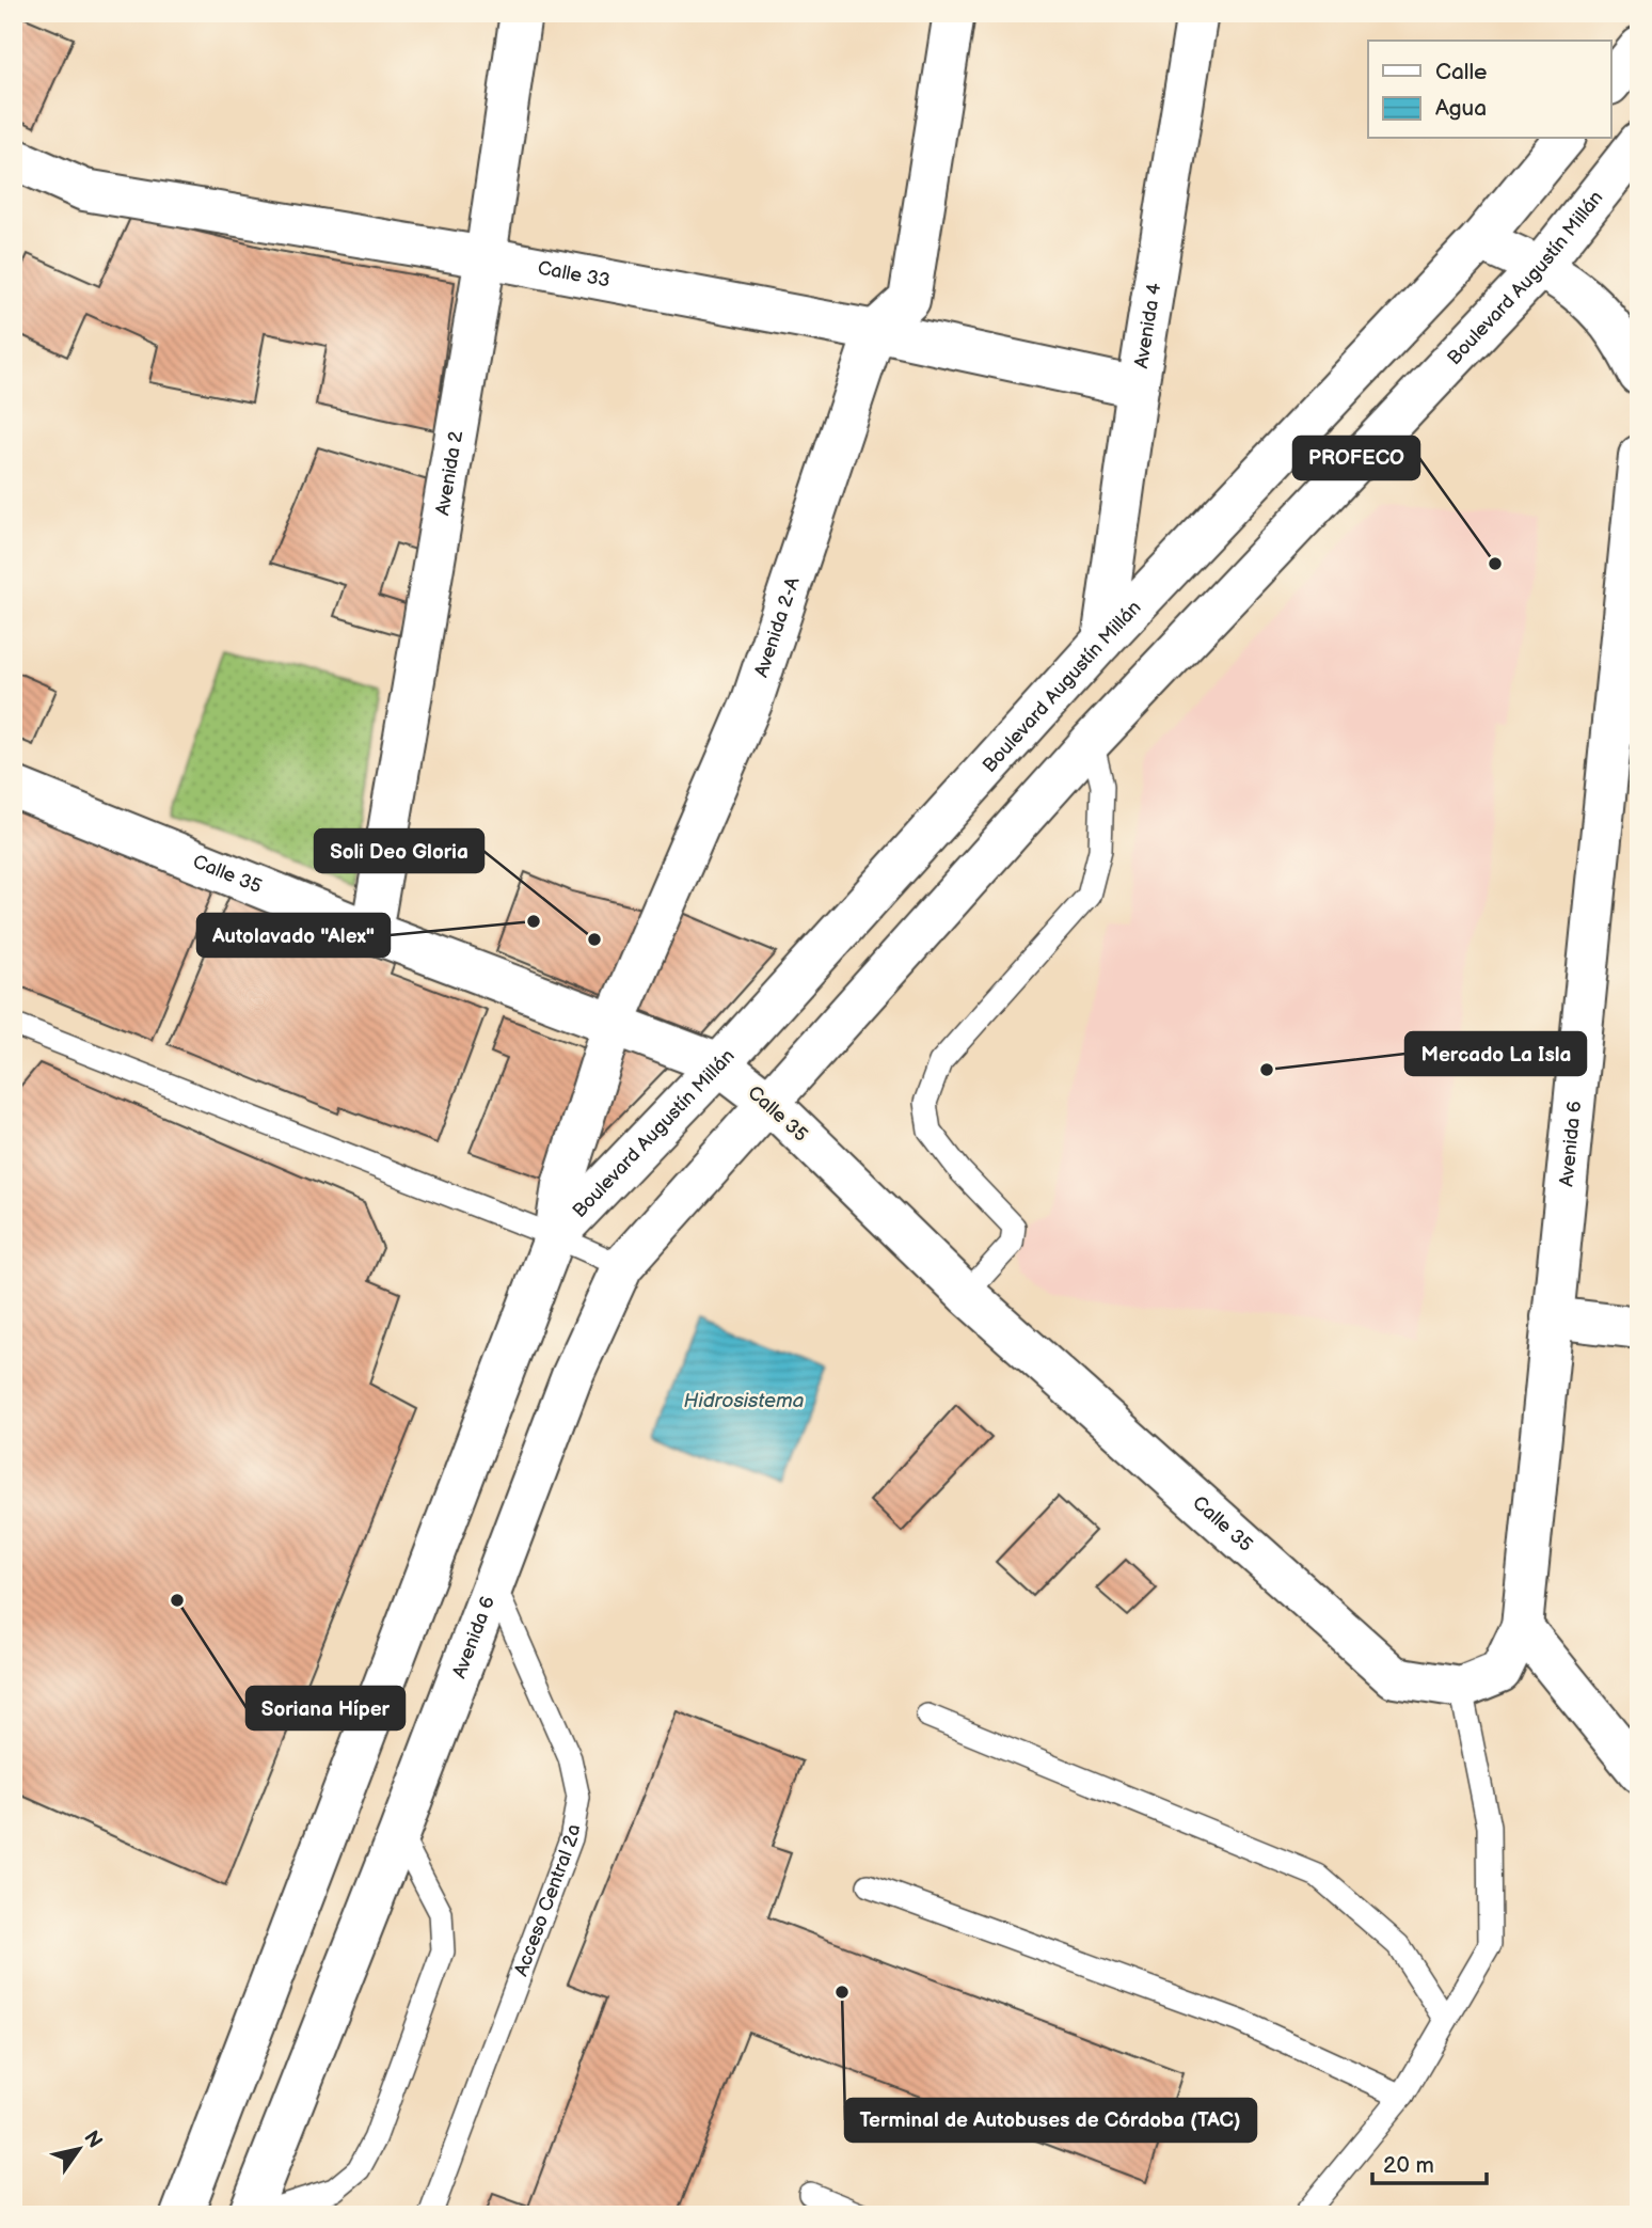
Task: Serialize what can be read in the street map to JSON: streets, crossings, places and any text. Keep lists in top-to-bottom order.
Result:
{
  "streets": {
    "street": [
      "Calle 33",
      "Boulevard Augustín Millán",
      "Avenida 4",
      "Avenida 2",
      "Avenida 2-A",
      "Calle 35",
      "Avenida 6"
    ],
    "lane": ["Acceso Central 2a"]
  },
  "crossings": [
    ["Calle 33", "Avenida 4"],
    ["Calle 33", "Avenida 2"],
    ["Calle 33", "Avenida 2-A"],
    ["Boulevard Augustín Millán", "Avenida 4"],
    ["Boulevard Augustín Millán", "Avenida 2-A"],
    ["Boulevard Augustín Millán", "Calle 35"],
    ["Boulevard Augustín Millán", "Avenida 6"],
    ["Avenida 2", "Calle 35"],
    ["Avenida 2-A", "Calle 35"],
    ["Calle 35", "Avenida 6"],
    ["Avenida 6", "Acceso Central 2a"]
  ],
  "water": ["Hidrosistema"],
  "places": [
    "PROFECO",
    "Autolavado \"Alex\"",
    "Soli Deo Gloria",
    "Mercado La Isla",
    "Soriana Híper",
    "Terminal de Autobuses de Córdoba (TAC)"
  ],
  "legend": ["Calle", "Agua"],
  "scale_bar": "20 m",
  "north": "top right"
}
